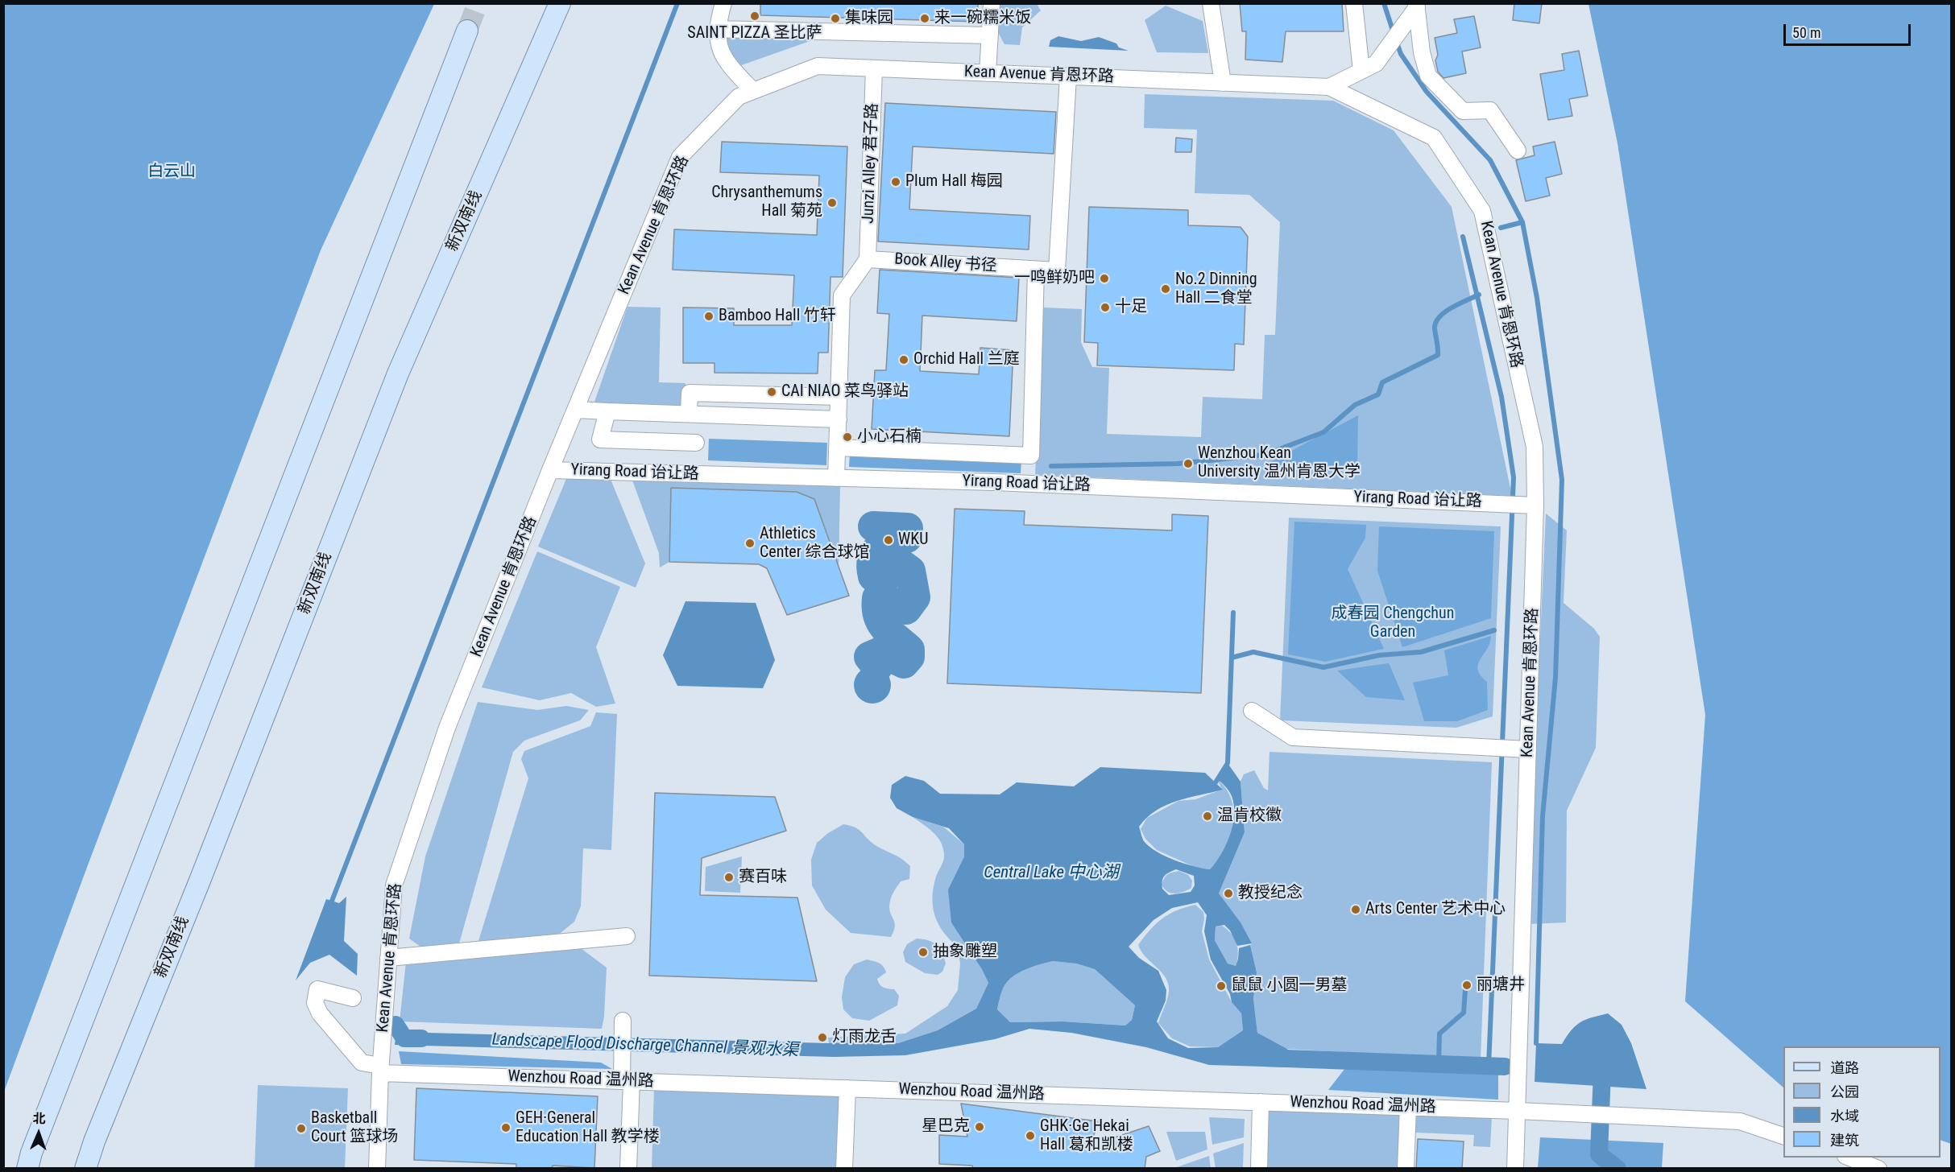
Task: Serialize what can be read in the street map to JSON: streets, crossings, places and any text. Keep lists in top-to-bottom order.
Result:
{
  "streets": {
    "main road": ["新双南线"],
    "street": [
      "Kean Avenue 肯恩环路",
      "Junzi Alley 君子路",
      "Book Alley 书径",
      "Yirang Road 诒让路",
      "Wenzhou Road 温州路"
    ]
  },
  "crossings": [
    ["Kean Avenue 肯恩环路", "Junzi Alley 君子路"],
    ["Kean Avenue 肯恩环路", "Book Alley 书径"],
    ["Kean Avenue 肯恩环路", "Yirang Road 诒让路"],
    ["Kean Avenue 肯恩环路", "Wenzhou Road 温州路"],
    ["Junzi Alley 君子路", "Book Alley 书径"]
  ],
  "water": ["Central Lake 中心湖", "Landscape Flood Discharge Channel 景观水渠"],
  "parks": ["白云山", "成春园 Chengchun Garden"],
  "places": [
    "SAINT PIZZA 圣比萨",
    "集味园",
    "来一碗糯米饭",
    "Plum Hall 梅园",
    "Chrysanthemums Hall 菊苑",
    "一鸣鲜奶吧",
    "No.2 Dinning Hall 二食堂",
    "十足",
    "Bamboo Hall 竹轩",
    "Orchid Hall 兰庭",
    "CAI NIAO 菜鸟驿站",
    "小心石楠",
    "Wenzhou Kean University 温州肯恩大学",
    "WKU",
    "Athletics Center 综合球馆",
    "温肯校徽",
    "赛百味",
    "教授纪念",
    "Arts Center 艺术中心",
    "抽象雕塑",
    "丽塘井",
    "鼠鼠 小圆一男墓",
    "灯雨龙舌",
    "星巴克",
    "GEH·General Education Hall 教学楼",
    "Basketball Court 篮球场",
    "GHK·Ge Hekai Hall 葛和凯楼"
  ],
  "legend": [
    "道路",
    "公园",
    "水域",
    "建筑"
  ],
  "scale_bar": "50 m",
  "north": "top"
}
